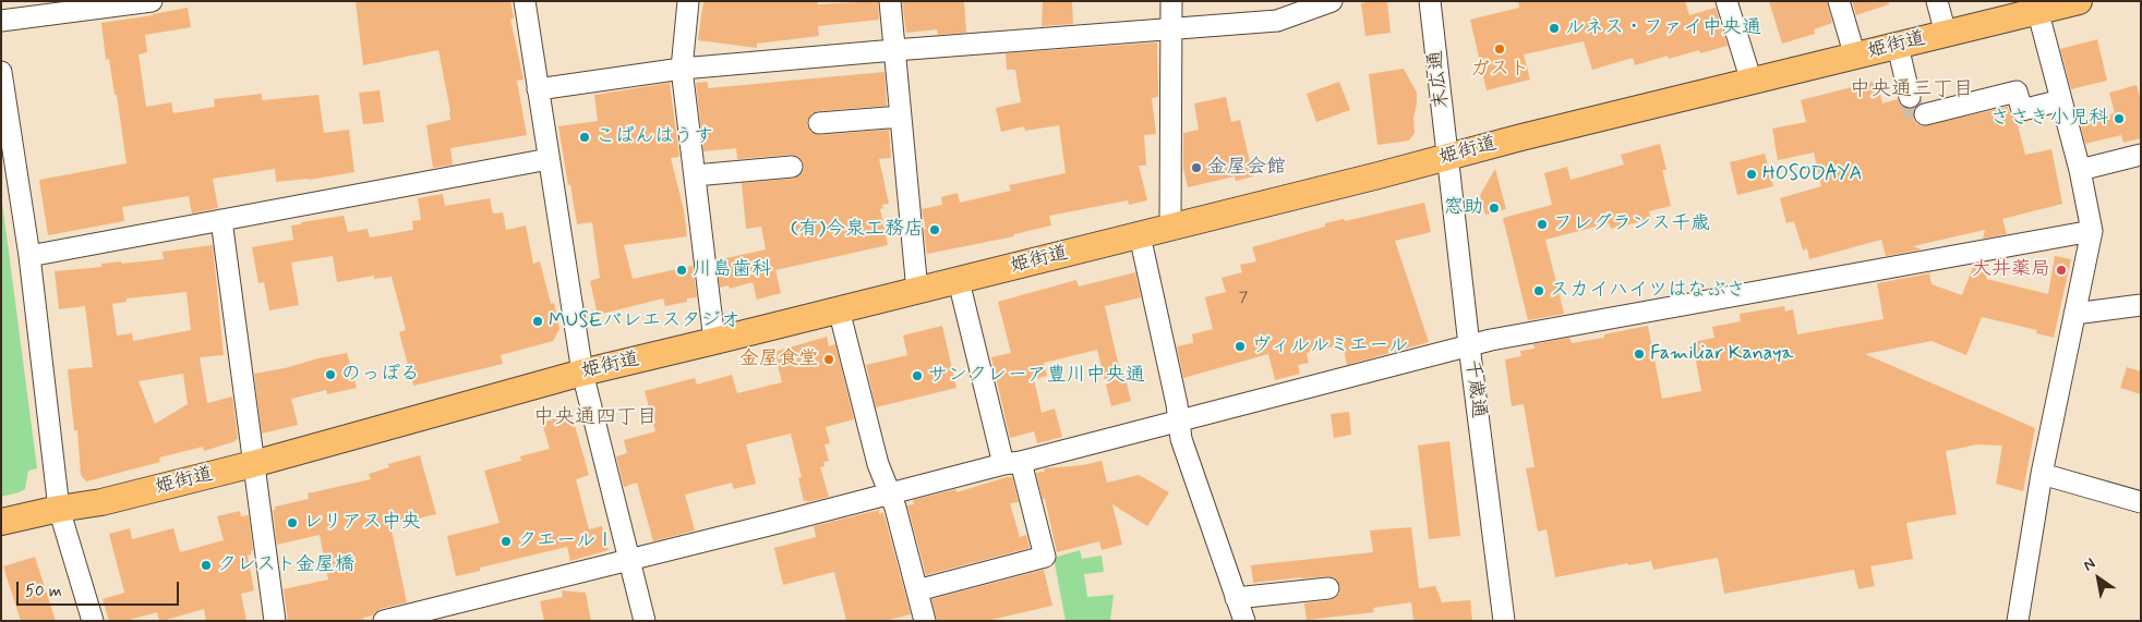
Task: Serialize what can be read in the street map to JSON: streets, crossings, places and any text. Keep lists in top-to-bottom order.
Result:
{
  "streets": {
    "main road": ["姫街道"],
    "street": ["末広通", "千歳通"]
  },
  "crossings": [
    ["姫街道", "末広通"],
    ["姫街道", "千歳通"],
    ["末広通", "千歳通"]
  ],
  "districts": ["中央通三丁目", "中央通四丁目"],
  "places": [
    "ルネス・ファイ中央通",
    "ガスト",
    "ささき小児科",
    "こぱんはうす",
    "金屋会館",
    "HOSODAYA",
    "窓助",
    "フレグランス千歳",
    "(有)今泉工務店",
    "川島歯科",
    "大井薬局",
    "スカイハイツはなぶさ",
    "MUSEバレエスタジオ",
    "ヴィルルミエール",
    "Familiar Kanaya",
    "金屋食堂",
    "のっぽる",
    "サンクレーア豊川中央通",
    "レリアス中央",
    "クエールＩ",
    "クレスト金屋橋"
  ],
  "house_numbers": ["７"],
  "scale_bar": "50 m",
  "north": "top left"
}
